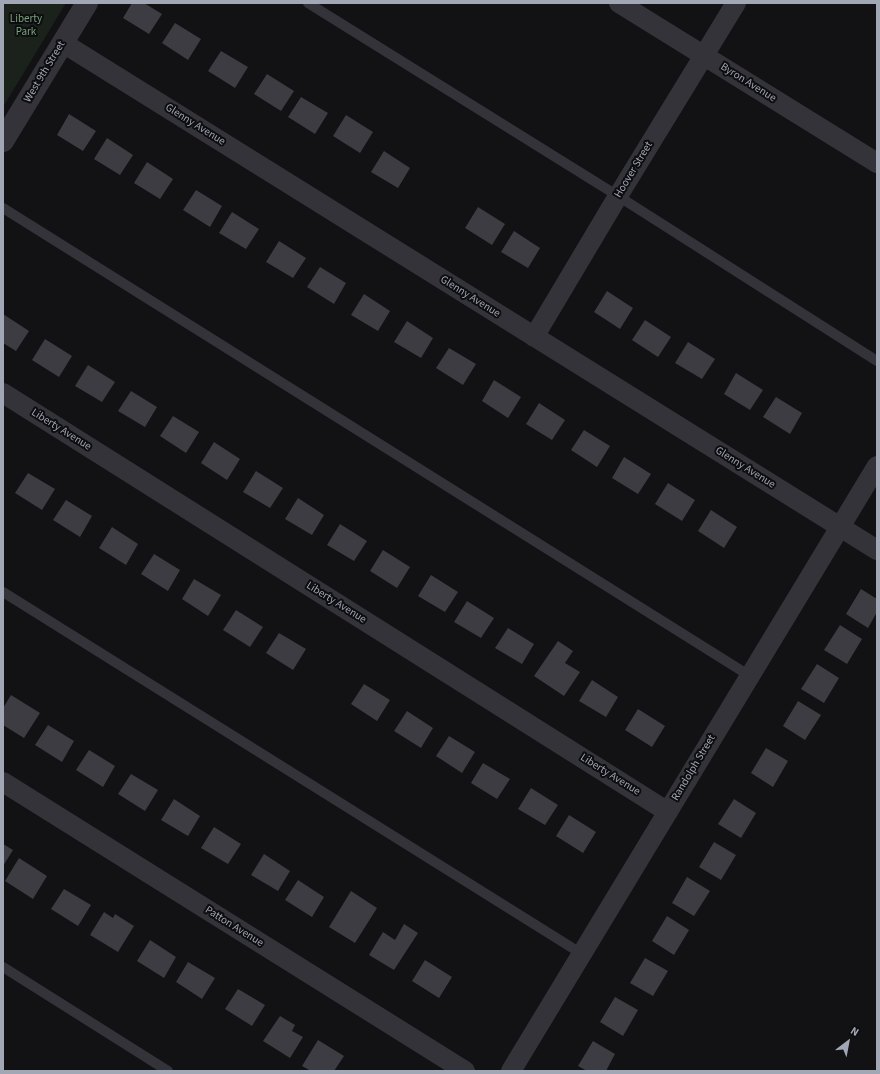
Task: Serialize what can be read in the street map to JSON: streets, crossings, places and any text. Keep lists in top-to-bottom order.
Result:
{
  "streets": {
    "street": [
      "West 9th Street",
      "Byron Avenue",
      "Glenny Avenue",
      "Hoover Street",
      "Liberty Avenue",
      "Randolph Street",
      "Patton Avenue"
    ]
  },
  "crossings": [
    ["West 9th Street", "Glenny Avenue"],
    ["Byron Avenue", "Hoover Street"],
    ["Glenny Avenue", "Hoover Street"],
    ["Glenny Avenue", "Randolph Street"],
    ["Liberty Avenue", "Randolph Street"]
  ],
  "parks": ["Liberty Park"],
  "north": "top right"
}
